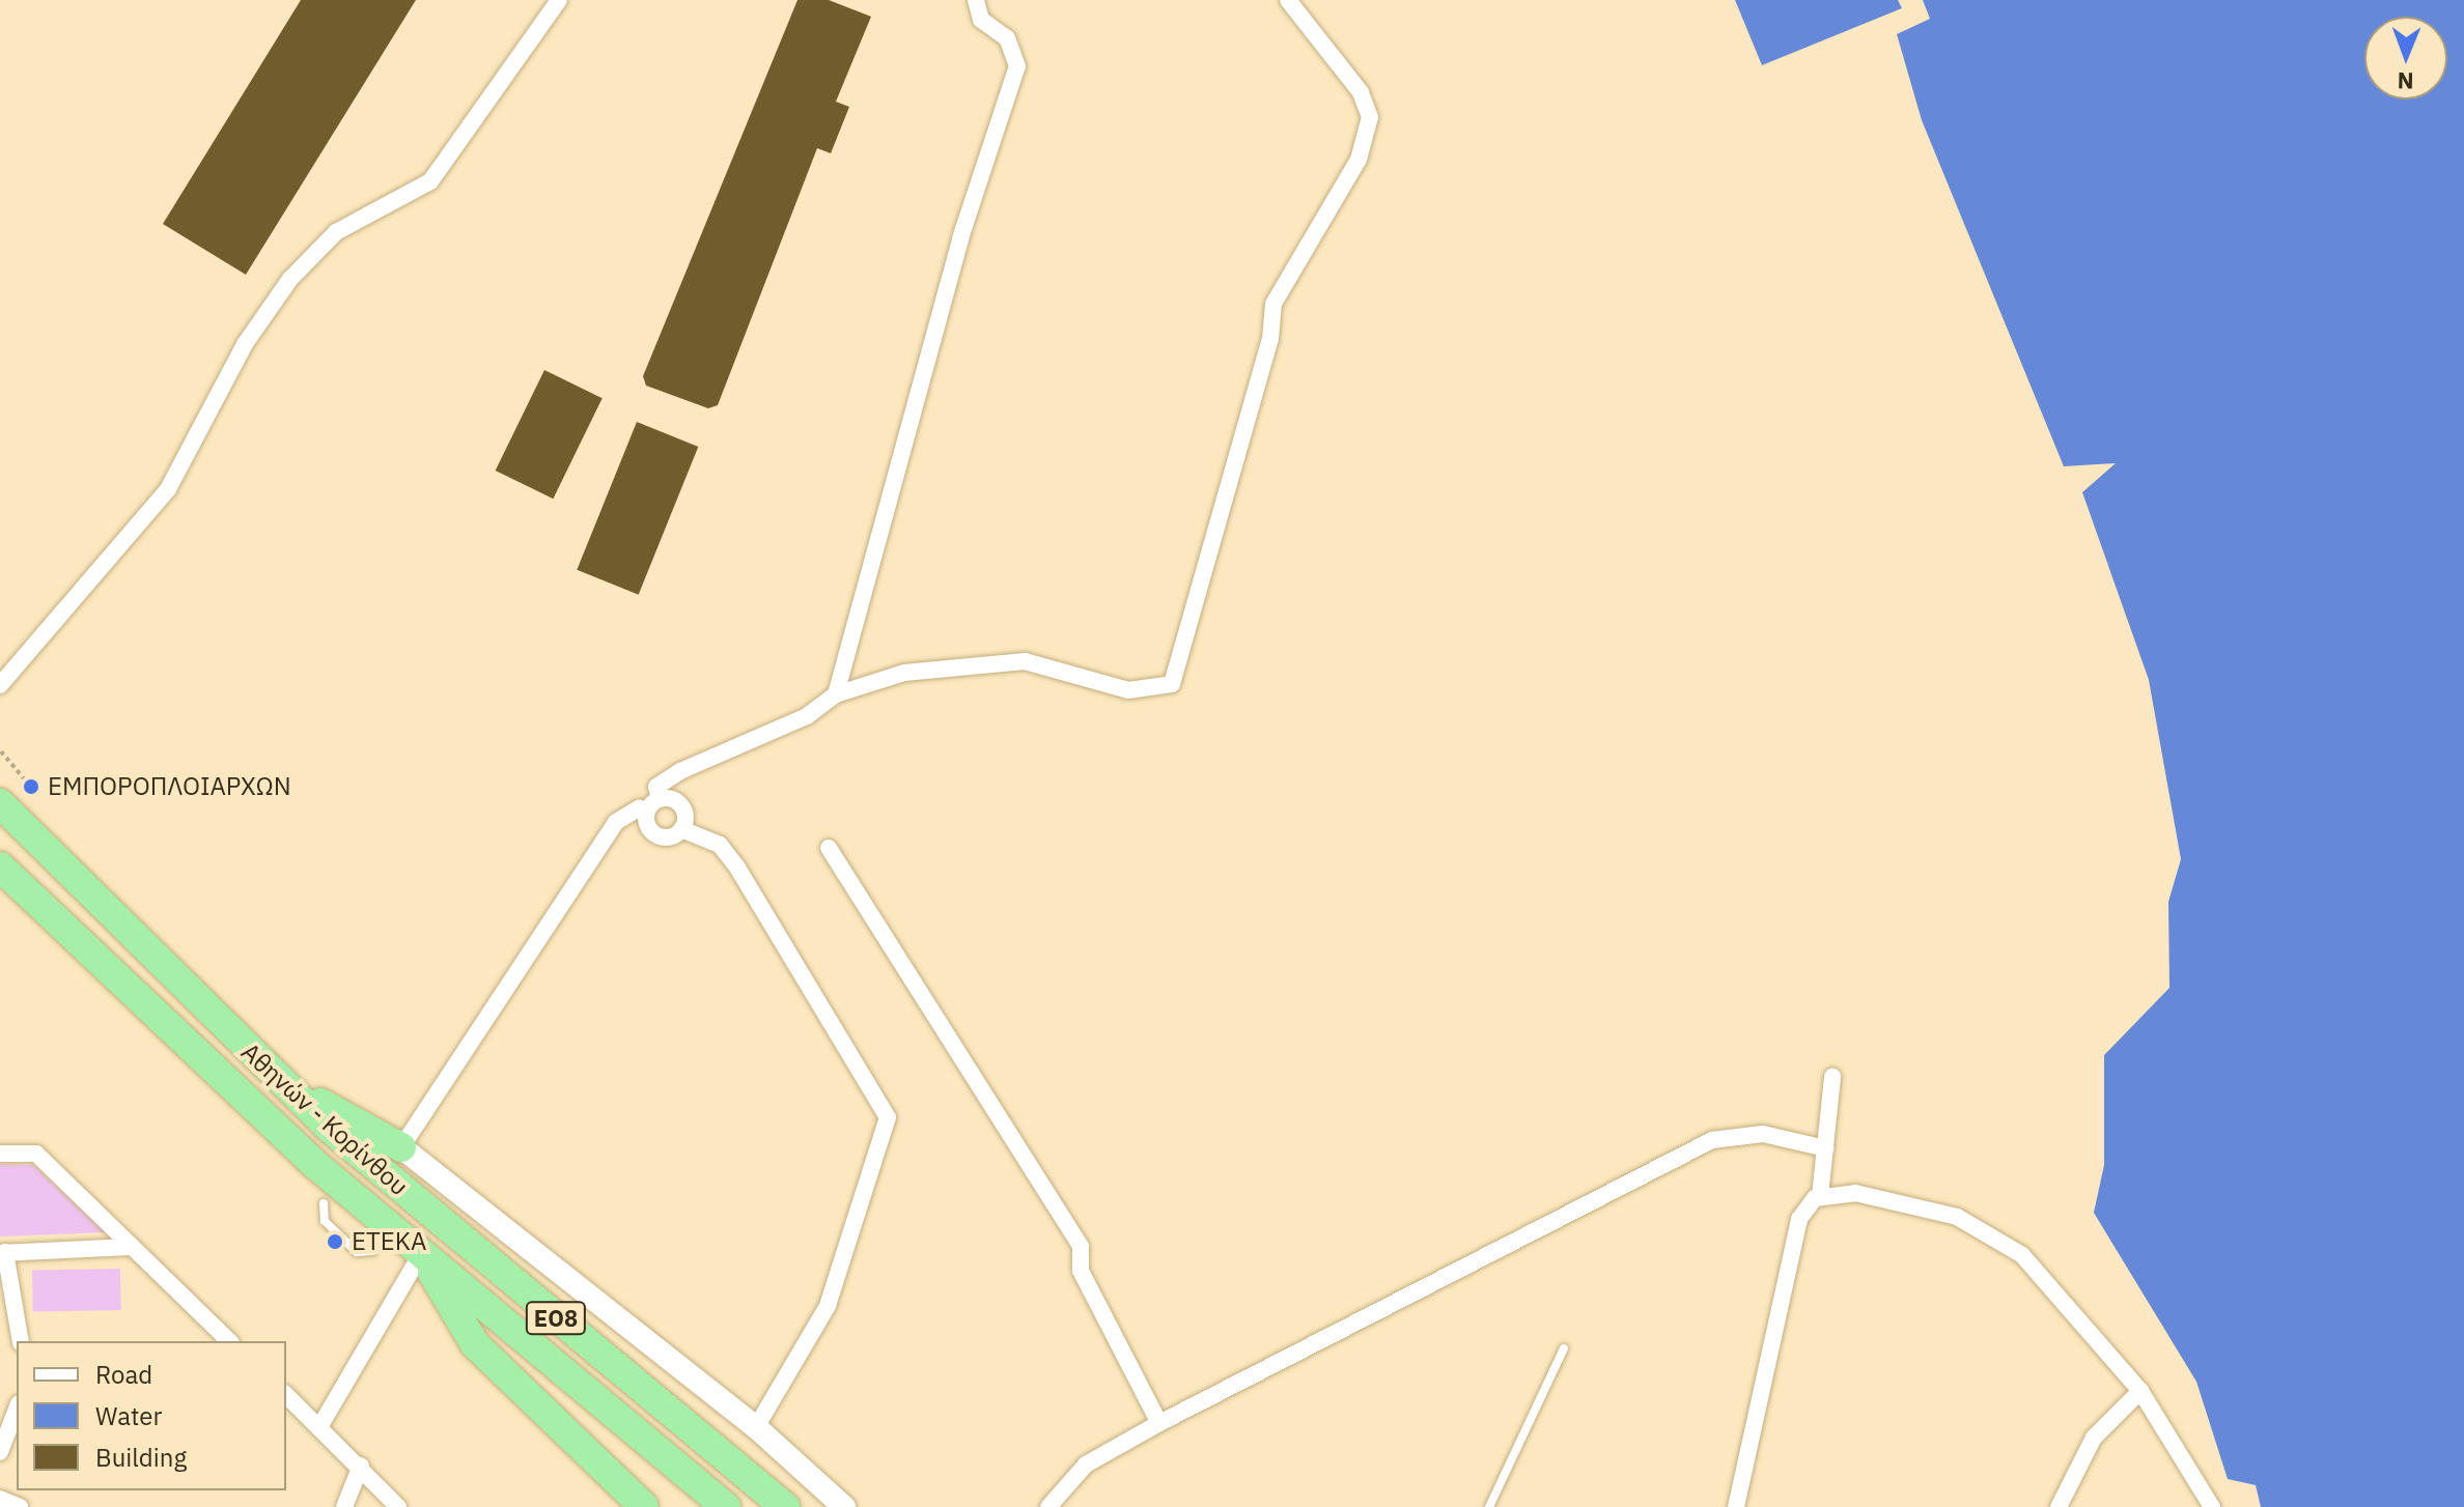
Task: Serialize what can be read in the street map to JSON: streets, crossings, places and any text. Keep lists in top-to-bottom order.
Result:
{
  "streets": {
    "highway": ["Αθηνών - Κορίνθου", "ΕΟ8"]
  },
  "places": ["ΕΜΠΟΡΟΠΛΟΙΑΡΧΩΝ", "ΕΤΕΚΑ"],
  "legend": ["Road", "Water", "Building"],
  "north": "bottom"
}
